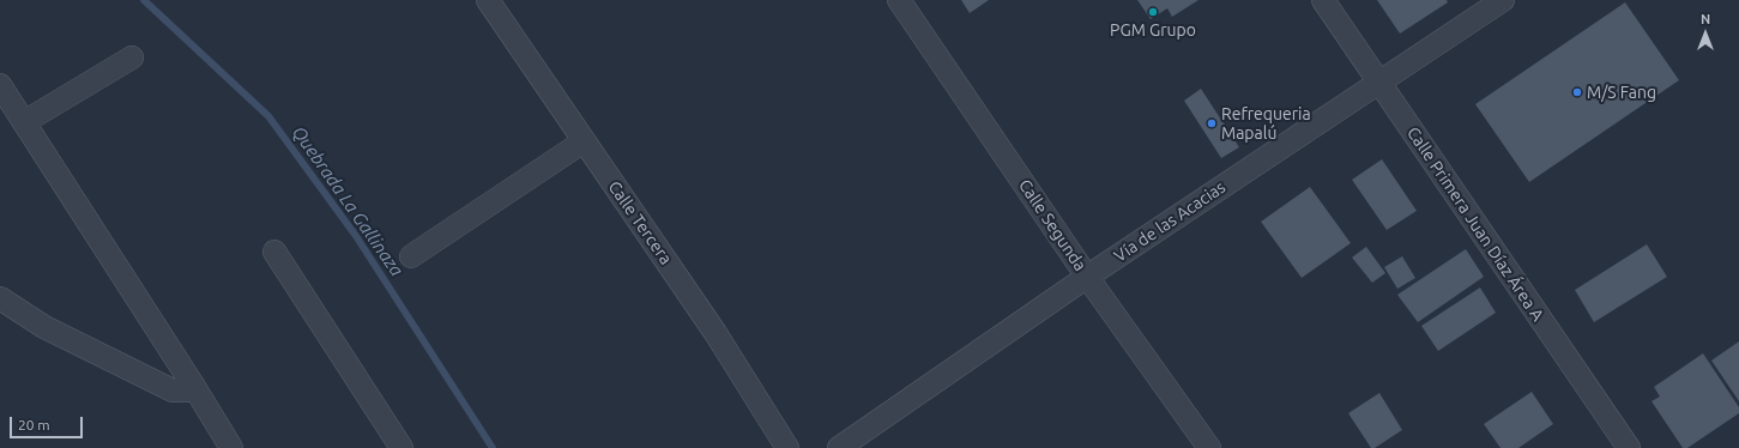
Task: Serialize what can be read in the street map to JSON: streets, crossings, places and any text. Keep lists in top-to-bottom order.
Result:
{
  "streets": {
    "street": [
      "Vía de las Acacias",
      "Calle Tercera",
      "Calle Primera Juan Díaz Área A",
      "Calle Segunda"
    ]
  },
  "crossings": [
    ["Vía de las Acacias", "Calle Primera Juan Díaz Área A"],
    ["Vía de las Acacias", "Calle Segunda"]
  ],
  "water": ["Quebrada La Gallinaza"],
  "places": ["PGM Grupo", "M/S Fang", "Refrequeria Mapalú"],
  "scale_bar": "20 m",
  "north": "top"
}
